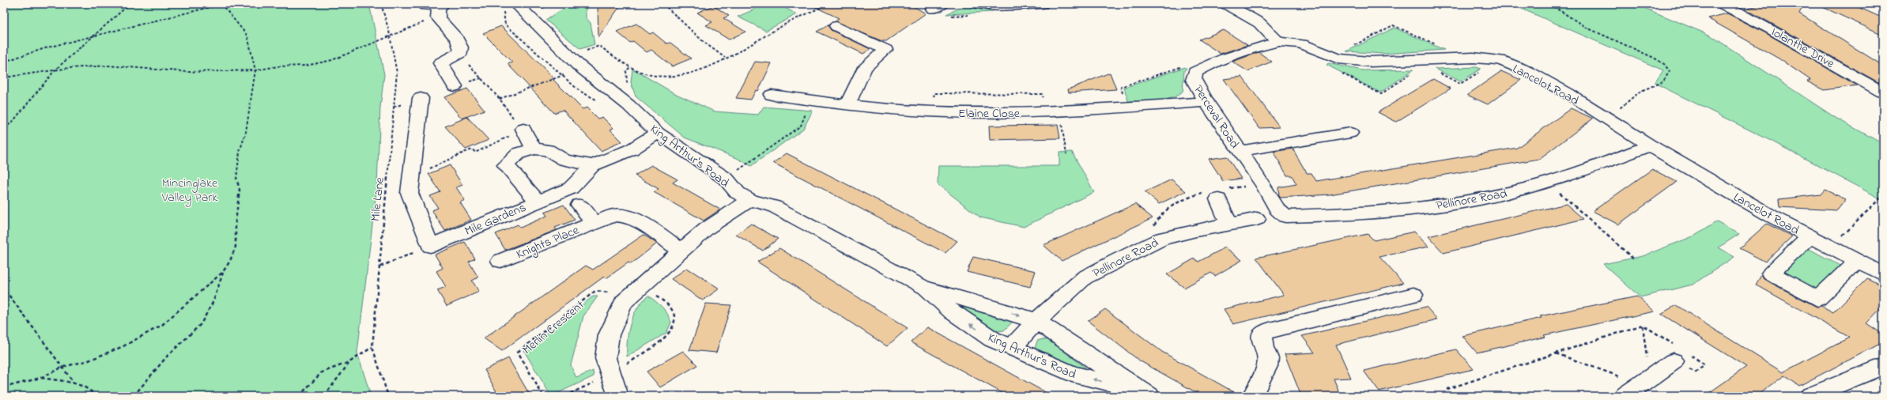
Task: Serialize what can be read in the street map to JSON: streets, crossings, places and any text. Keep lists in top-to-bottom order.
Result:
{
  "streets": {
    "street": [
      "Iolanthe Drive",
      "Lancelot Road",
      "Elaine Close",
      "Perceval Road",
      "King Arthur's Road",
      "Pellinore Road",
      "Mile Gardens",
      "Knights Place"
    ],
    "path": ["Mile Lane", "Merlin Crescent"]
  },
  "crossings": [
    ["Lancelot Road", "Perceval Road"],
    ["Lancelot Road", "Pellinore Road"],
    ["Elaine Close", "Perceval Road"],
    ["Perceval Road", "Pellinore Road"],
    ["King Arthur's Road", "Pellinore Road"]
  ],
  "parks": ["Mincinglake Valley Park"]
}
